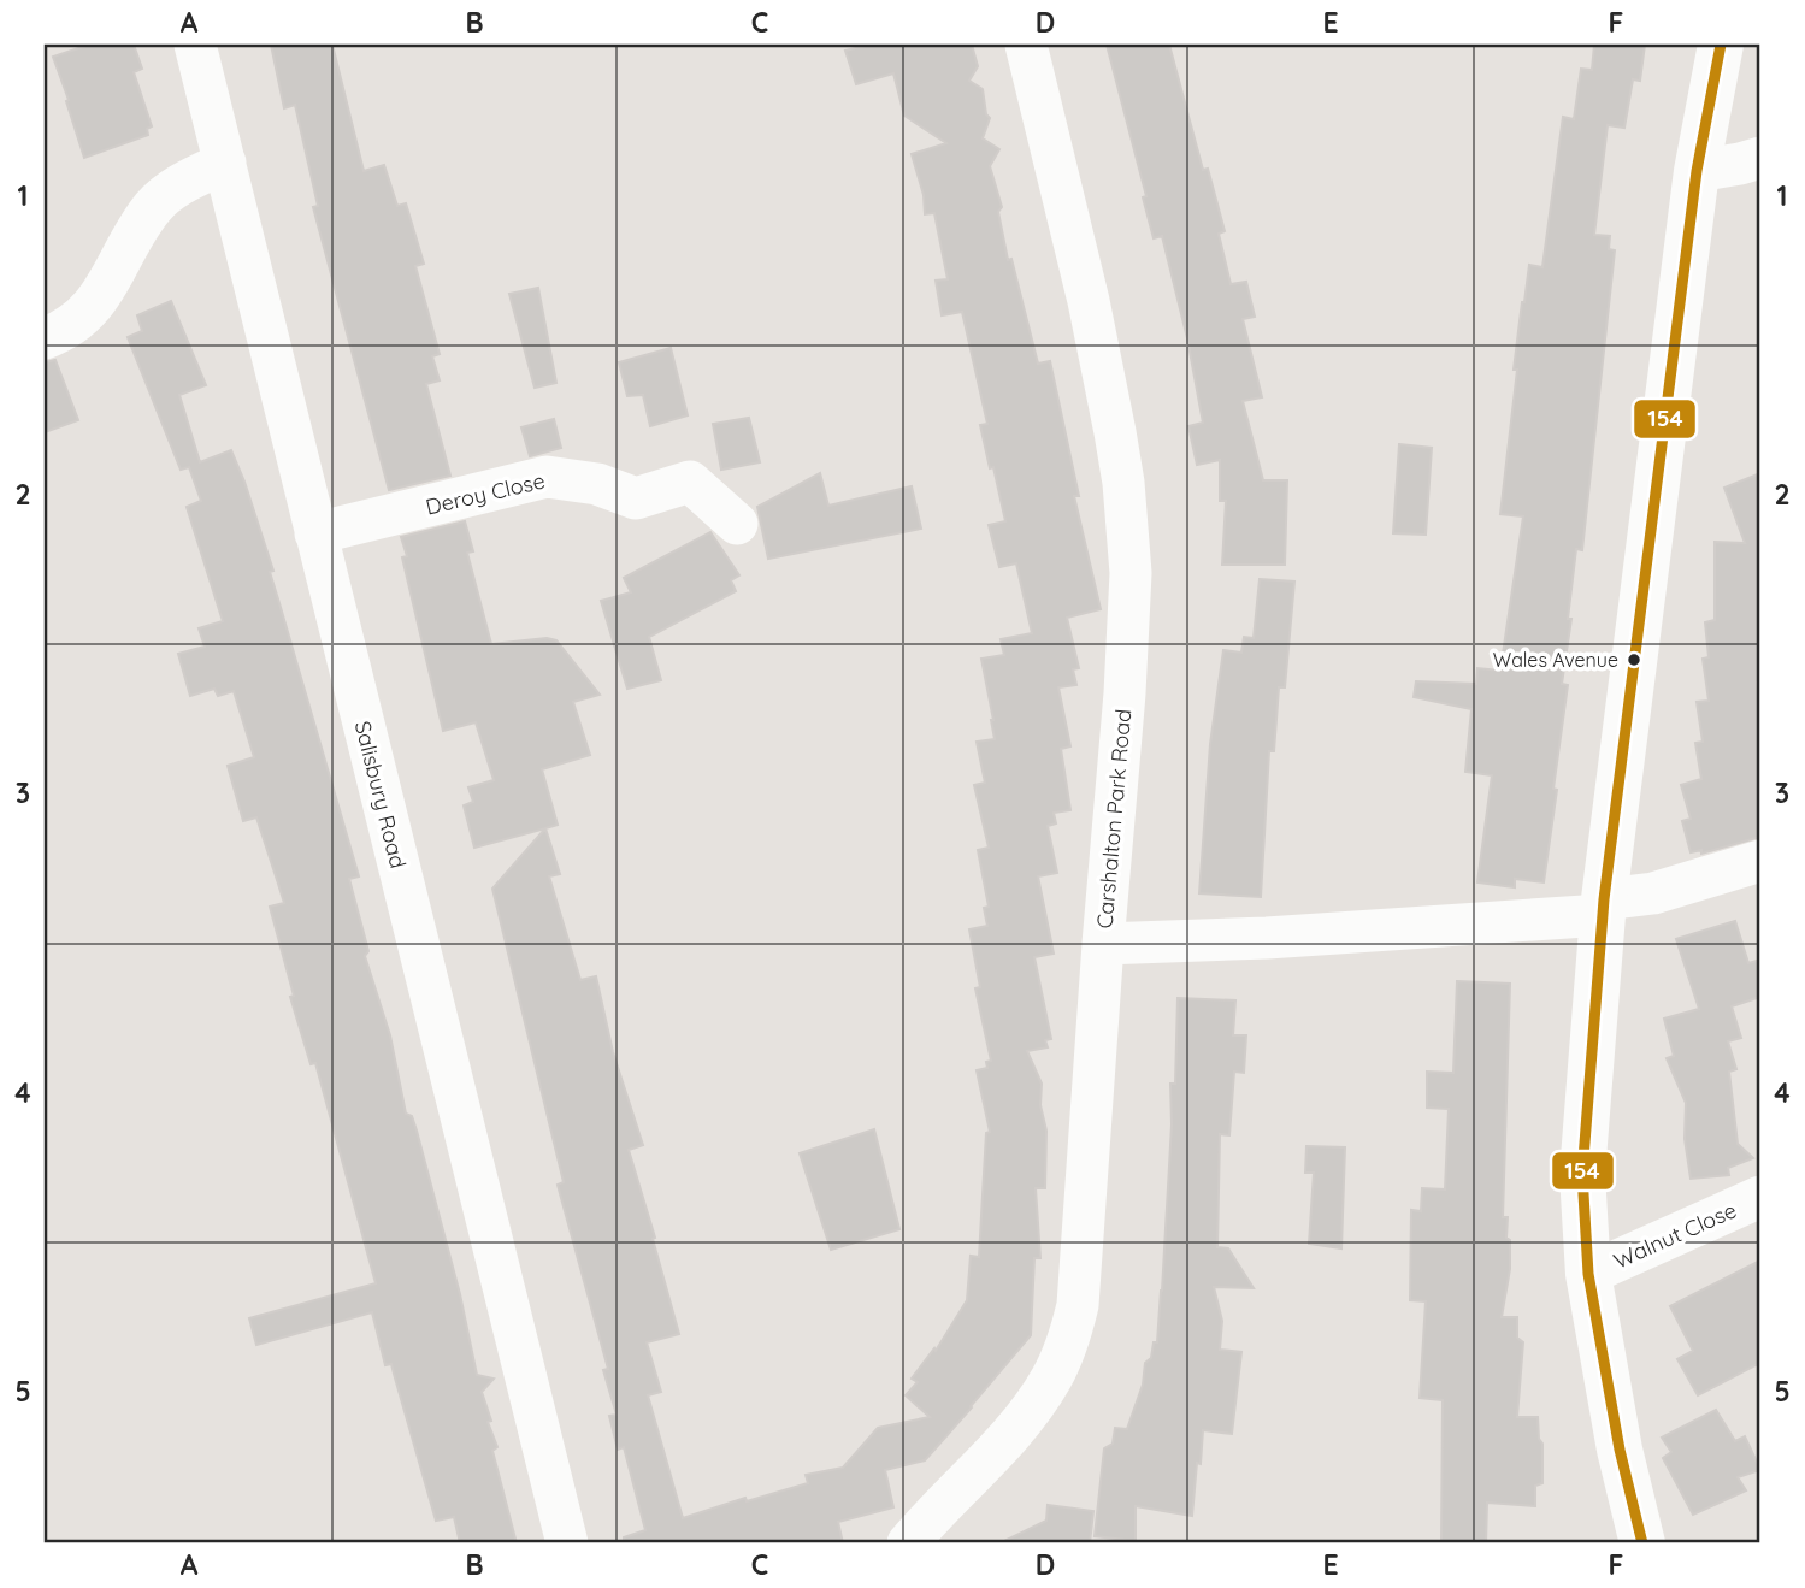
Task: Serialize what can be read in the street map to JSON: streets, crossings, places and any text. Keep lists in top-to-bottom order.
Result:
{
  "streets": {
    "street": [
      "Deroy Close",
      "Salisbury Road",
      "Carshalton Park Road",
      "Walnut Close"
    ]
  },
  "crossings": [
    ["Deroy Close", "Salisbury Road"]
  ],
  "places": ["Wales Avenue"],
  "lines": ["transit line 154"],
  "grid": {
    "columns": [
      "A",
      "B",
      "C",
      "D",
      "E",
      "F"
    ],
    "rows": [
      "1",
      "2",
      "3",
      "4",
      "5"
    ]
  }
}
